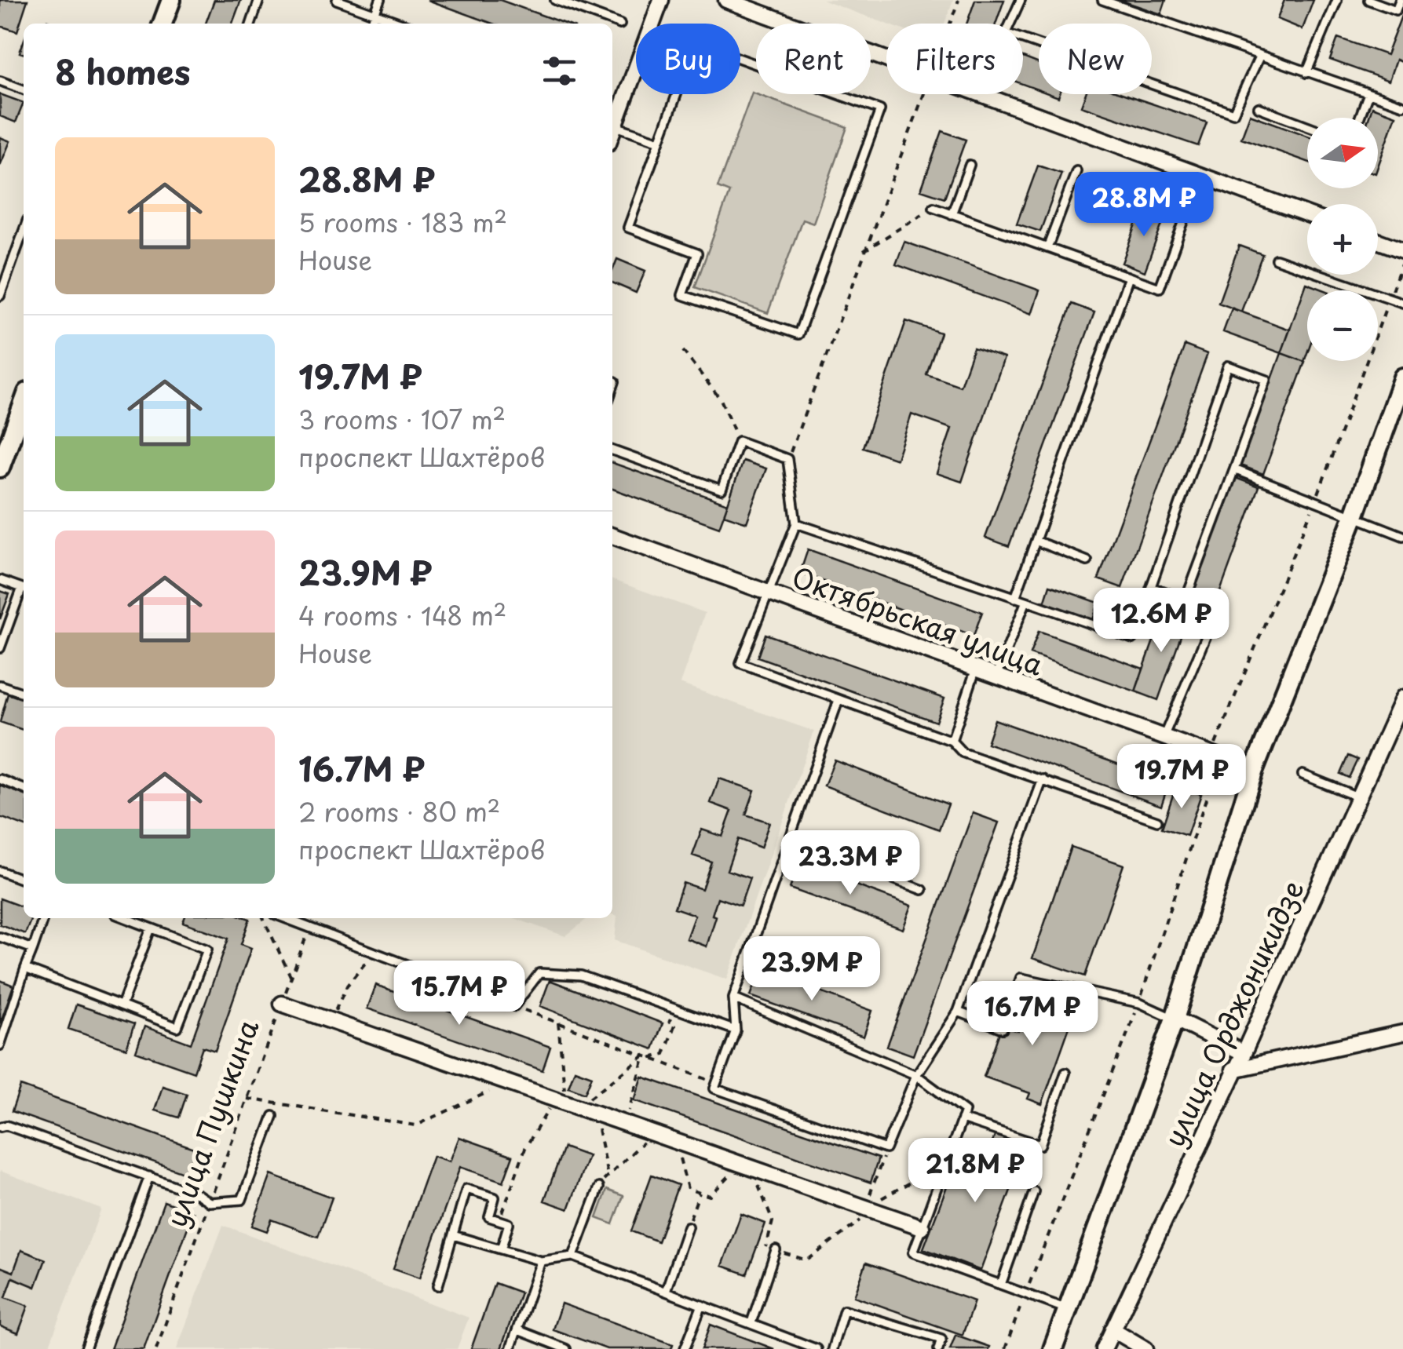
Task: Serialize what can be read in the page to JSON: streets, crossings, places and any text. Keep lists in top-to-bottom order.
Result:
{
  "streets": {
    "street": ["Октябрьская улица", "улица Орджоникидзе"],
    "path": ["улица Пушкина"]
  },
  "north": "right",
  "page": {
    "chip": [
      "Buy",
      "Rent",
      "Filters",
      "New"
    ],
    "heading": "8 homes",
    "map_buttons": ["+", "−"],
    "list": [
      {
        "name": "28.8M ₽",
        "note": "5 rooms · 183 m² · House"
      },
      {
        "name": "19.7M ₽",
        "note": "3 rooms · 107 m² · проспект Шахтёров"
      },
      {
        "name": "23.9M ₽",
        "note": "4 rooms · 148 m² · House"
      },
      {
        "name": "16.7M ₽",
        "note": "2 rooms · 80 m² · проспект Шахтёров"
      }
    ],
    "price": [
      "28.8M ₽",
      "12.6M ₽",
      "19.7M ₽",
      "23.3M ₽",
      "23.9M ₽",
      "15.7M ₽",
      "16.7M ₽",
      "21.8M ₽"
    ]
  }
}
